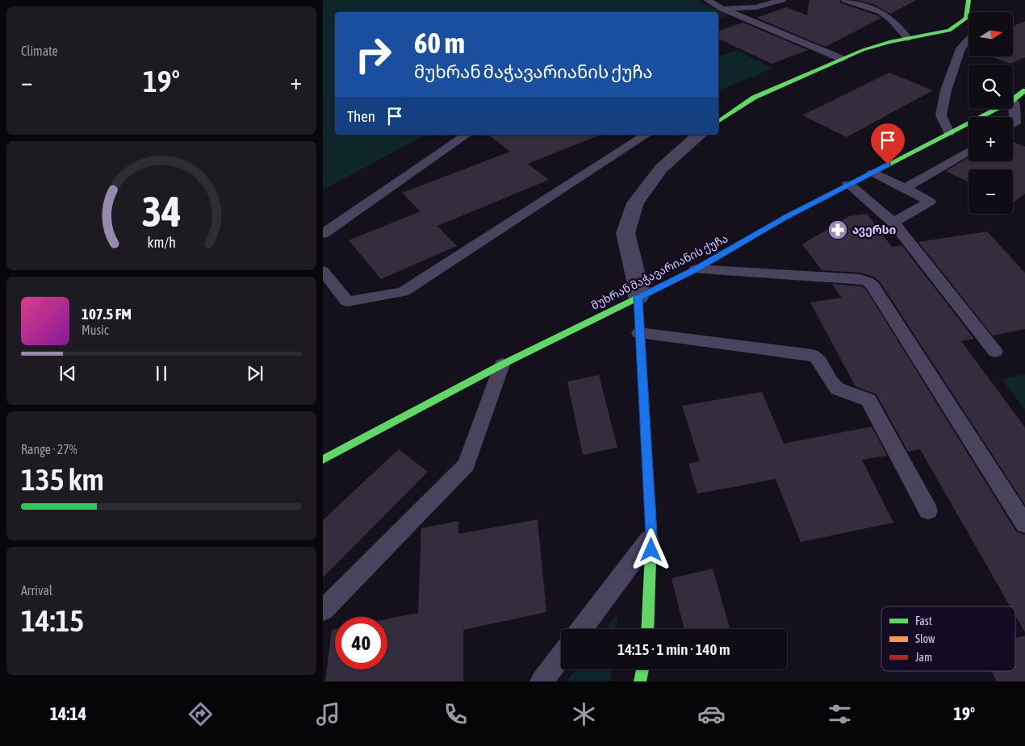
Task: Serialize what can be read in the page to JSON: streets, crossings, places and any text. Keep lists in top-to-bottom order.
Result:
{
  "streets": {
    "street": ["მუხრან მაჭავარიანის ქუჩა"]
  },
  "places": {
    "pharmacy": ["ავერსი"]
  },
  "legend": ["Fast", "Slow", "Jam"],
  "north": "right",
  "page": {
    "tile": [
      "Climate",
      ["Range · 27%", "135 km"],
      ["Arrival", "14:15"]
    ],
    "map_buttons": ["+", "−"],
    "turn": ["60 m", "მუხრან მაჭავარიანის ქუჩა"],
    "heat": ["−", "19°", "+"],
    "then": "Then",
    "song": ["107.5 FM", "Music"],
    "limit": "40",
    "trip": "14:15 · 1 min · 140 m",
    "tabs": ["14:14", "19°"],
    "gauge": ["34", "km/h"]
  }
}
